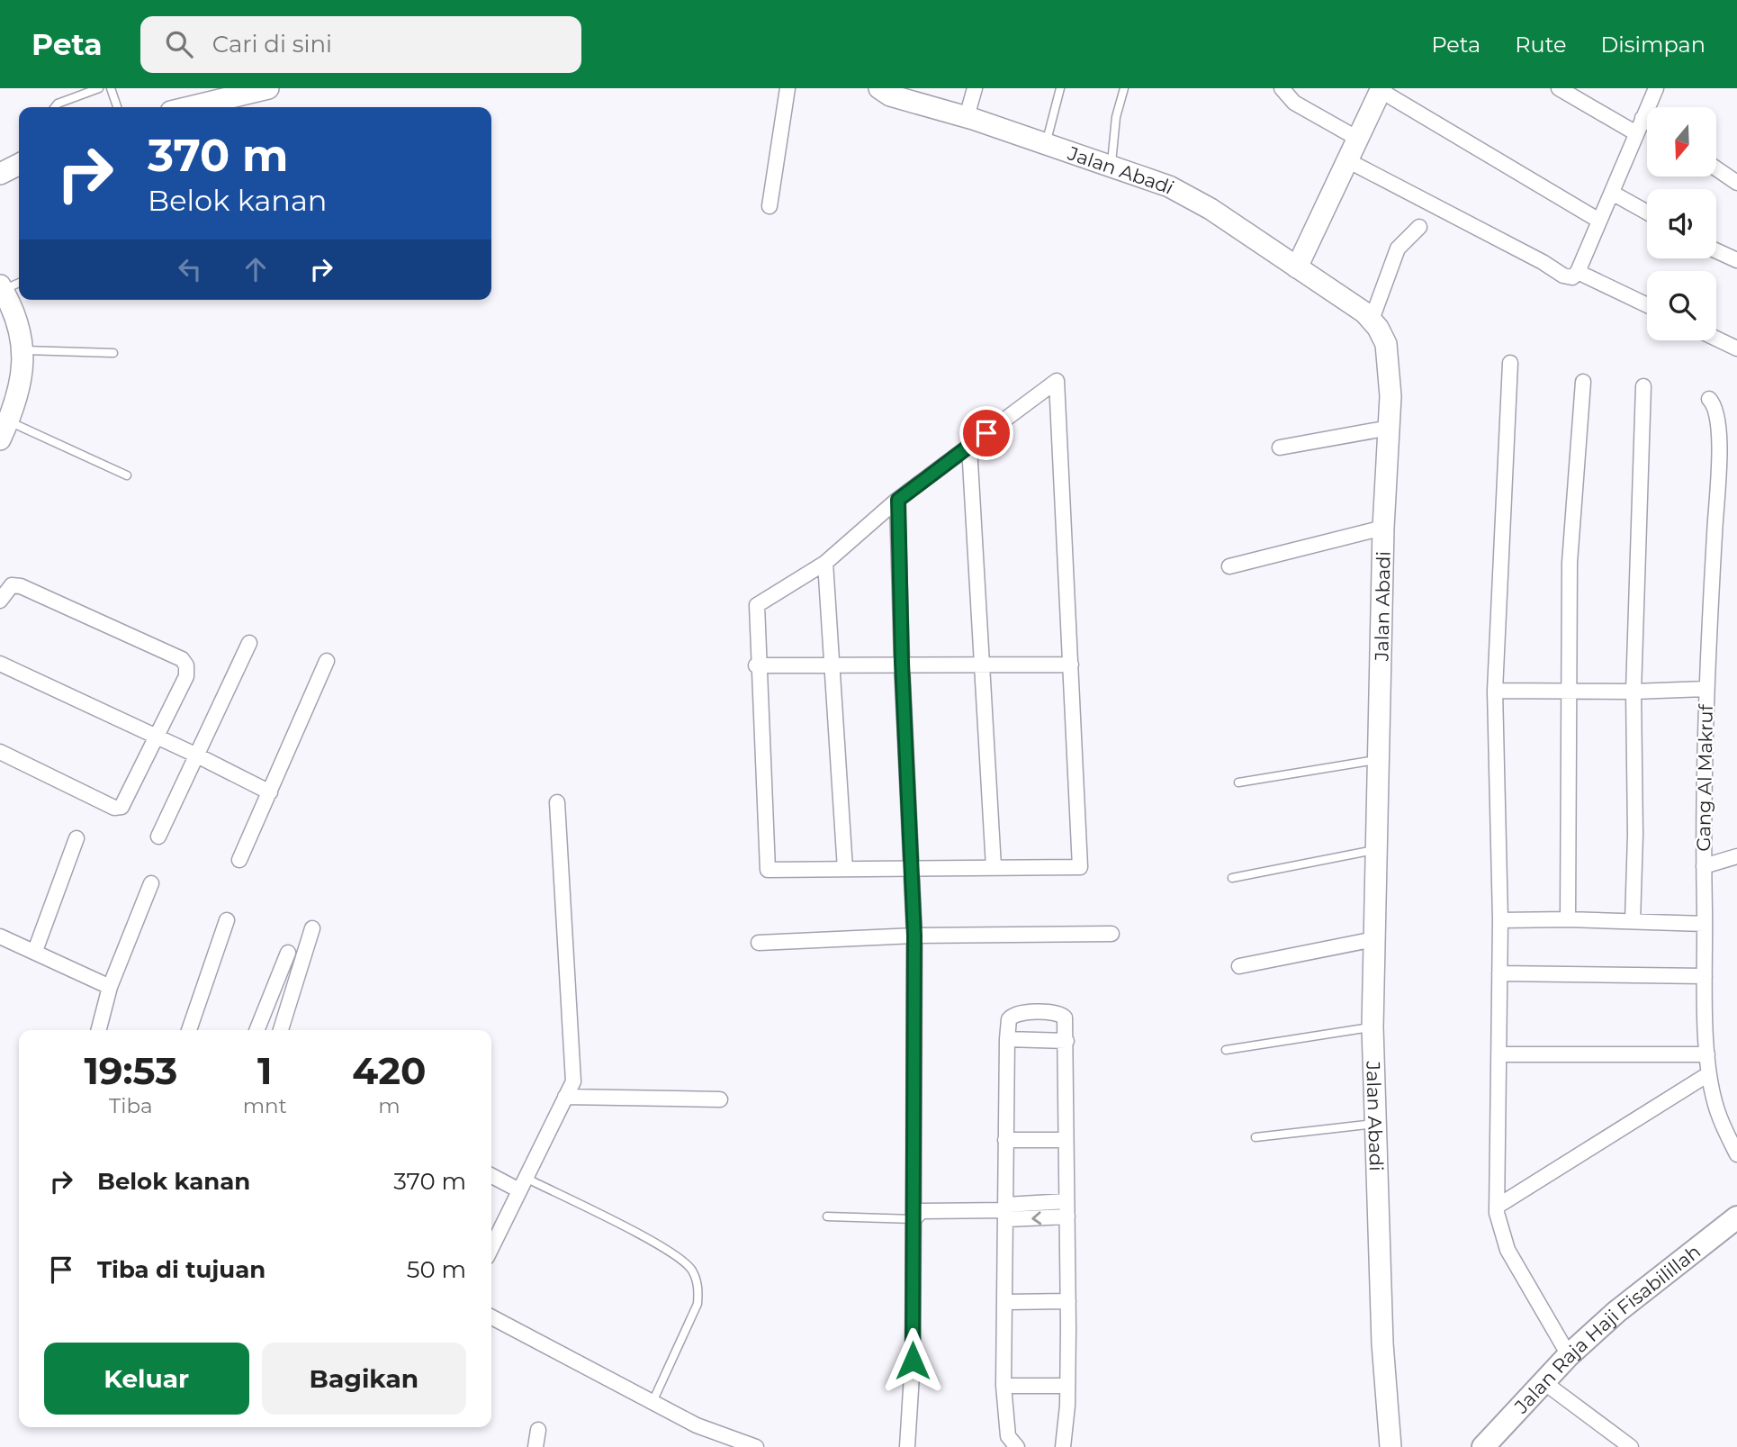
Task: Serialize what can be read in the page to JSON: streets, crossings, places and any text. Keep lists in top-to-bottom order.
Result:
{
  "streets": {
    "main road": ["Jalan Raja Haji Fisabilillah"],
    "street": ["Jalan Abadi", "Gang Al Makruf"]
  },
  "north": "bottom",
  "page": {
    "header": "Peta",
    "search": "Cari di sini",
    "nav": ["Peta", "Rute", "Disimpan"],
    "turn": ["370 m", "Belok kanan"],
    "eta": [
      "19:53",
      "Tiba",
      "1",
      "mnt",
      "420",
      "m"
    ],
    "list": [
      {
        "name": "Belok kanan",
        "value": "370 m"
      },
      {
        "name": "Tiba di tujuan",
        "value": "50 m"
      }
    ],
    "buttons": ["Keluar", "Bagikan"]
  }
}
